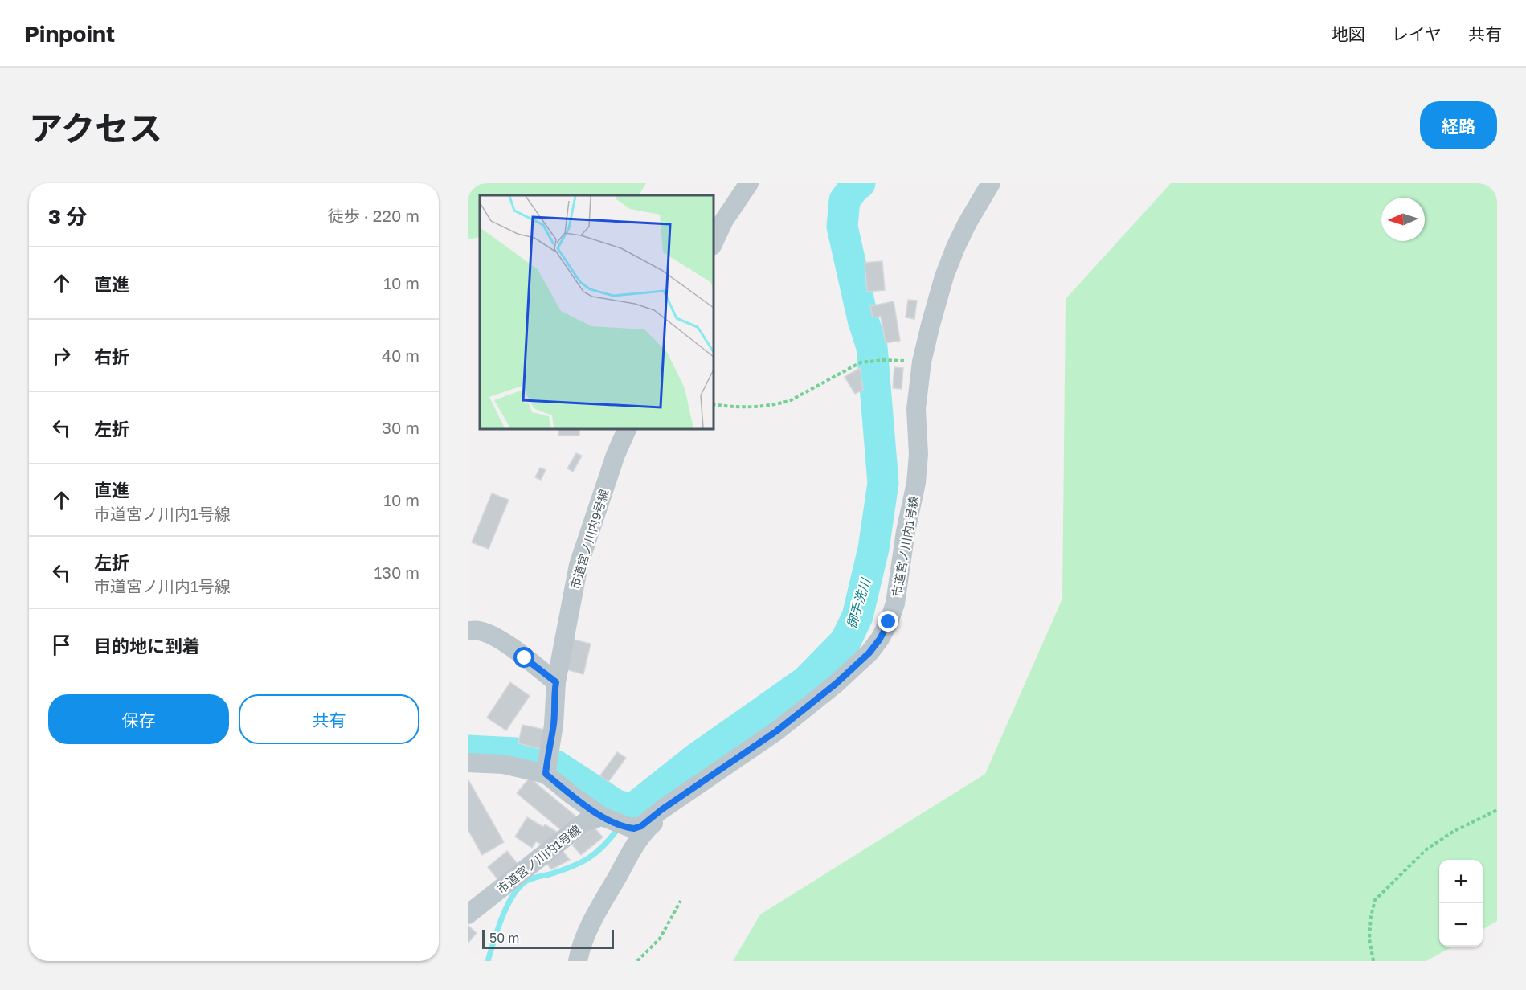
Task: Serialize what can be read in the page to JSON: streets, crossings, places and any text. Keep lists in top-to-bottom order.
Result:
{
  "streets": {
    "street": ["市道宮ノ川内9号線", "市道宮ノ川内1号線"]
  },
  "water": ["御手洗川"],
  "scale_bar": "50 m",
  "north": "left",
  "page": {
    "header": "Pinpoint",
    "nav": ["地図", "レイヤ", "共有"],
    "title": "アクセス",
    "buttons": [
      "経路",
      ["保存", "共有"]
    ],
    "heading": ["3 分", "徒歩 · 220 m"],
    "list": [
      ["直進", "10 m"],
      ["右折", "40 m"],
      ["左折", "30 m"],
      ["直進", "市道宮ノ川内1号線", "10 m"],
      ["左折", "市道宮ノ川内1号線", "130 m"],
      "目的地に到着"
    ],
    "map_buttons": ["+", "−"],
    "scale": "50 m"
  }
}
